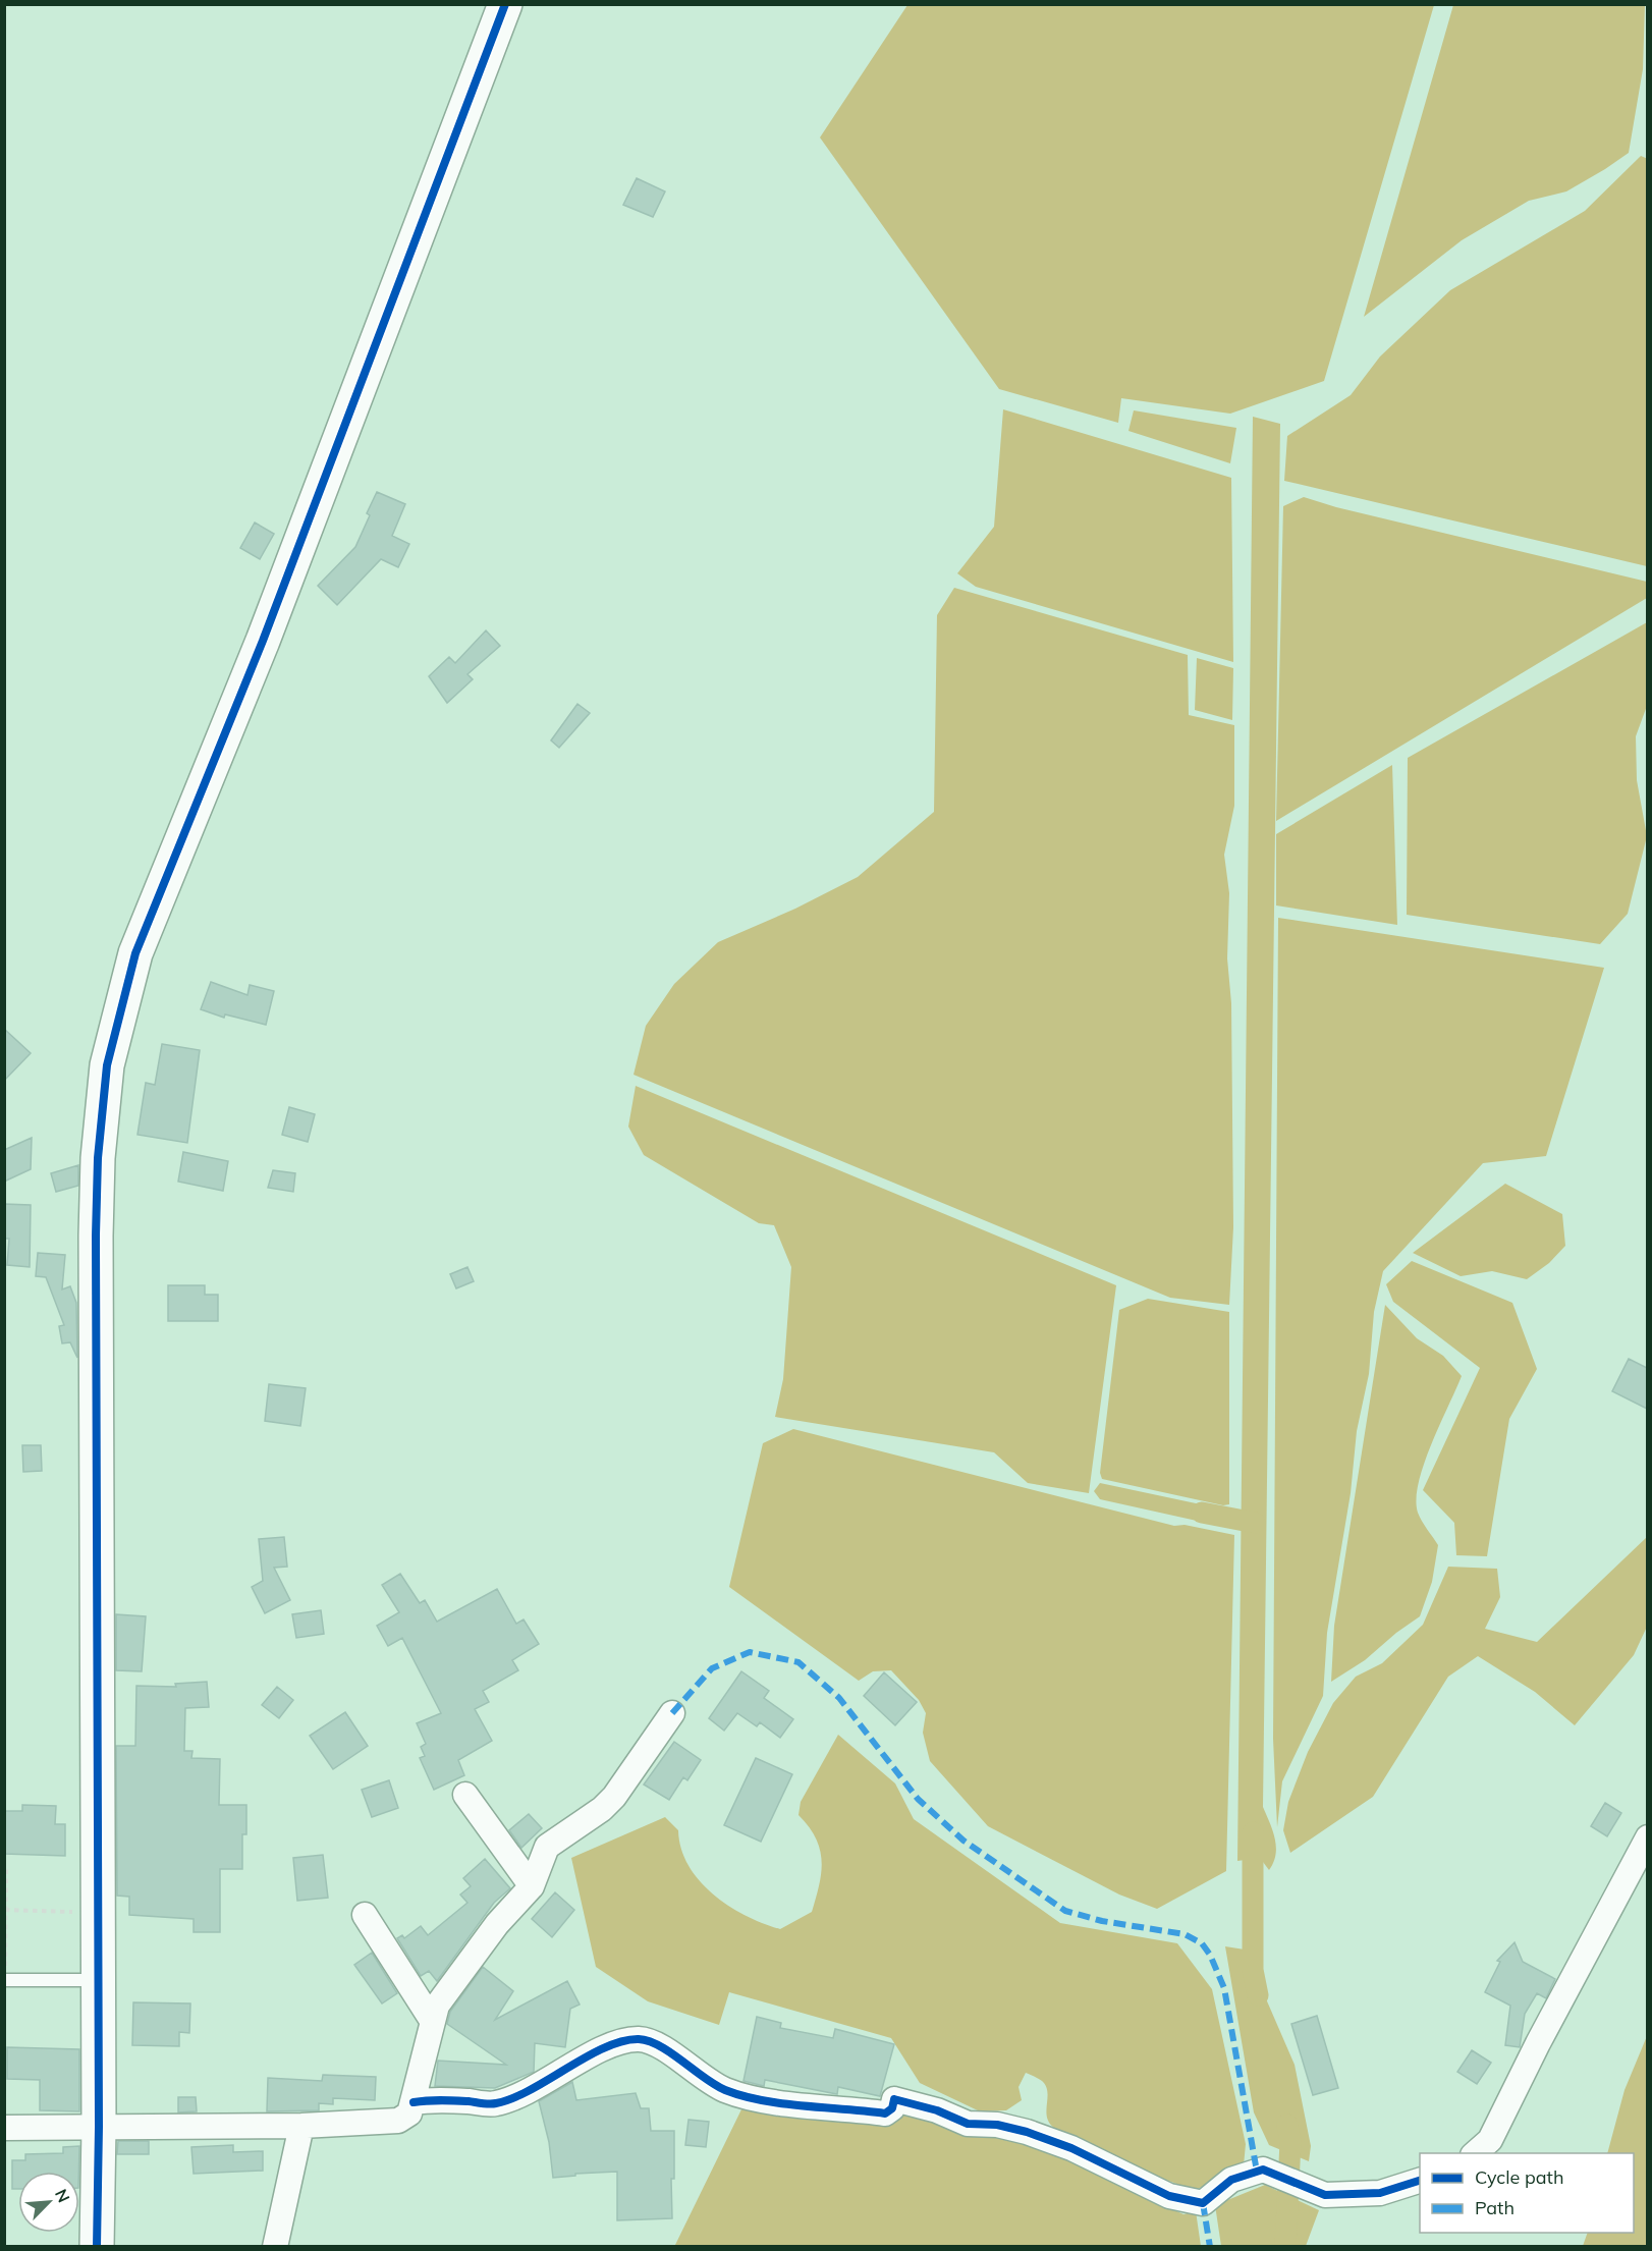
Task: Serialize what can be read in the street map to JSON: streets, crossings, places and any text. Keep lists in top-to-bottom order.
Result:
{
  "legend": ["Cycle path", "Path"],
  "north": "top right"
}
